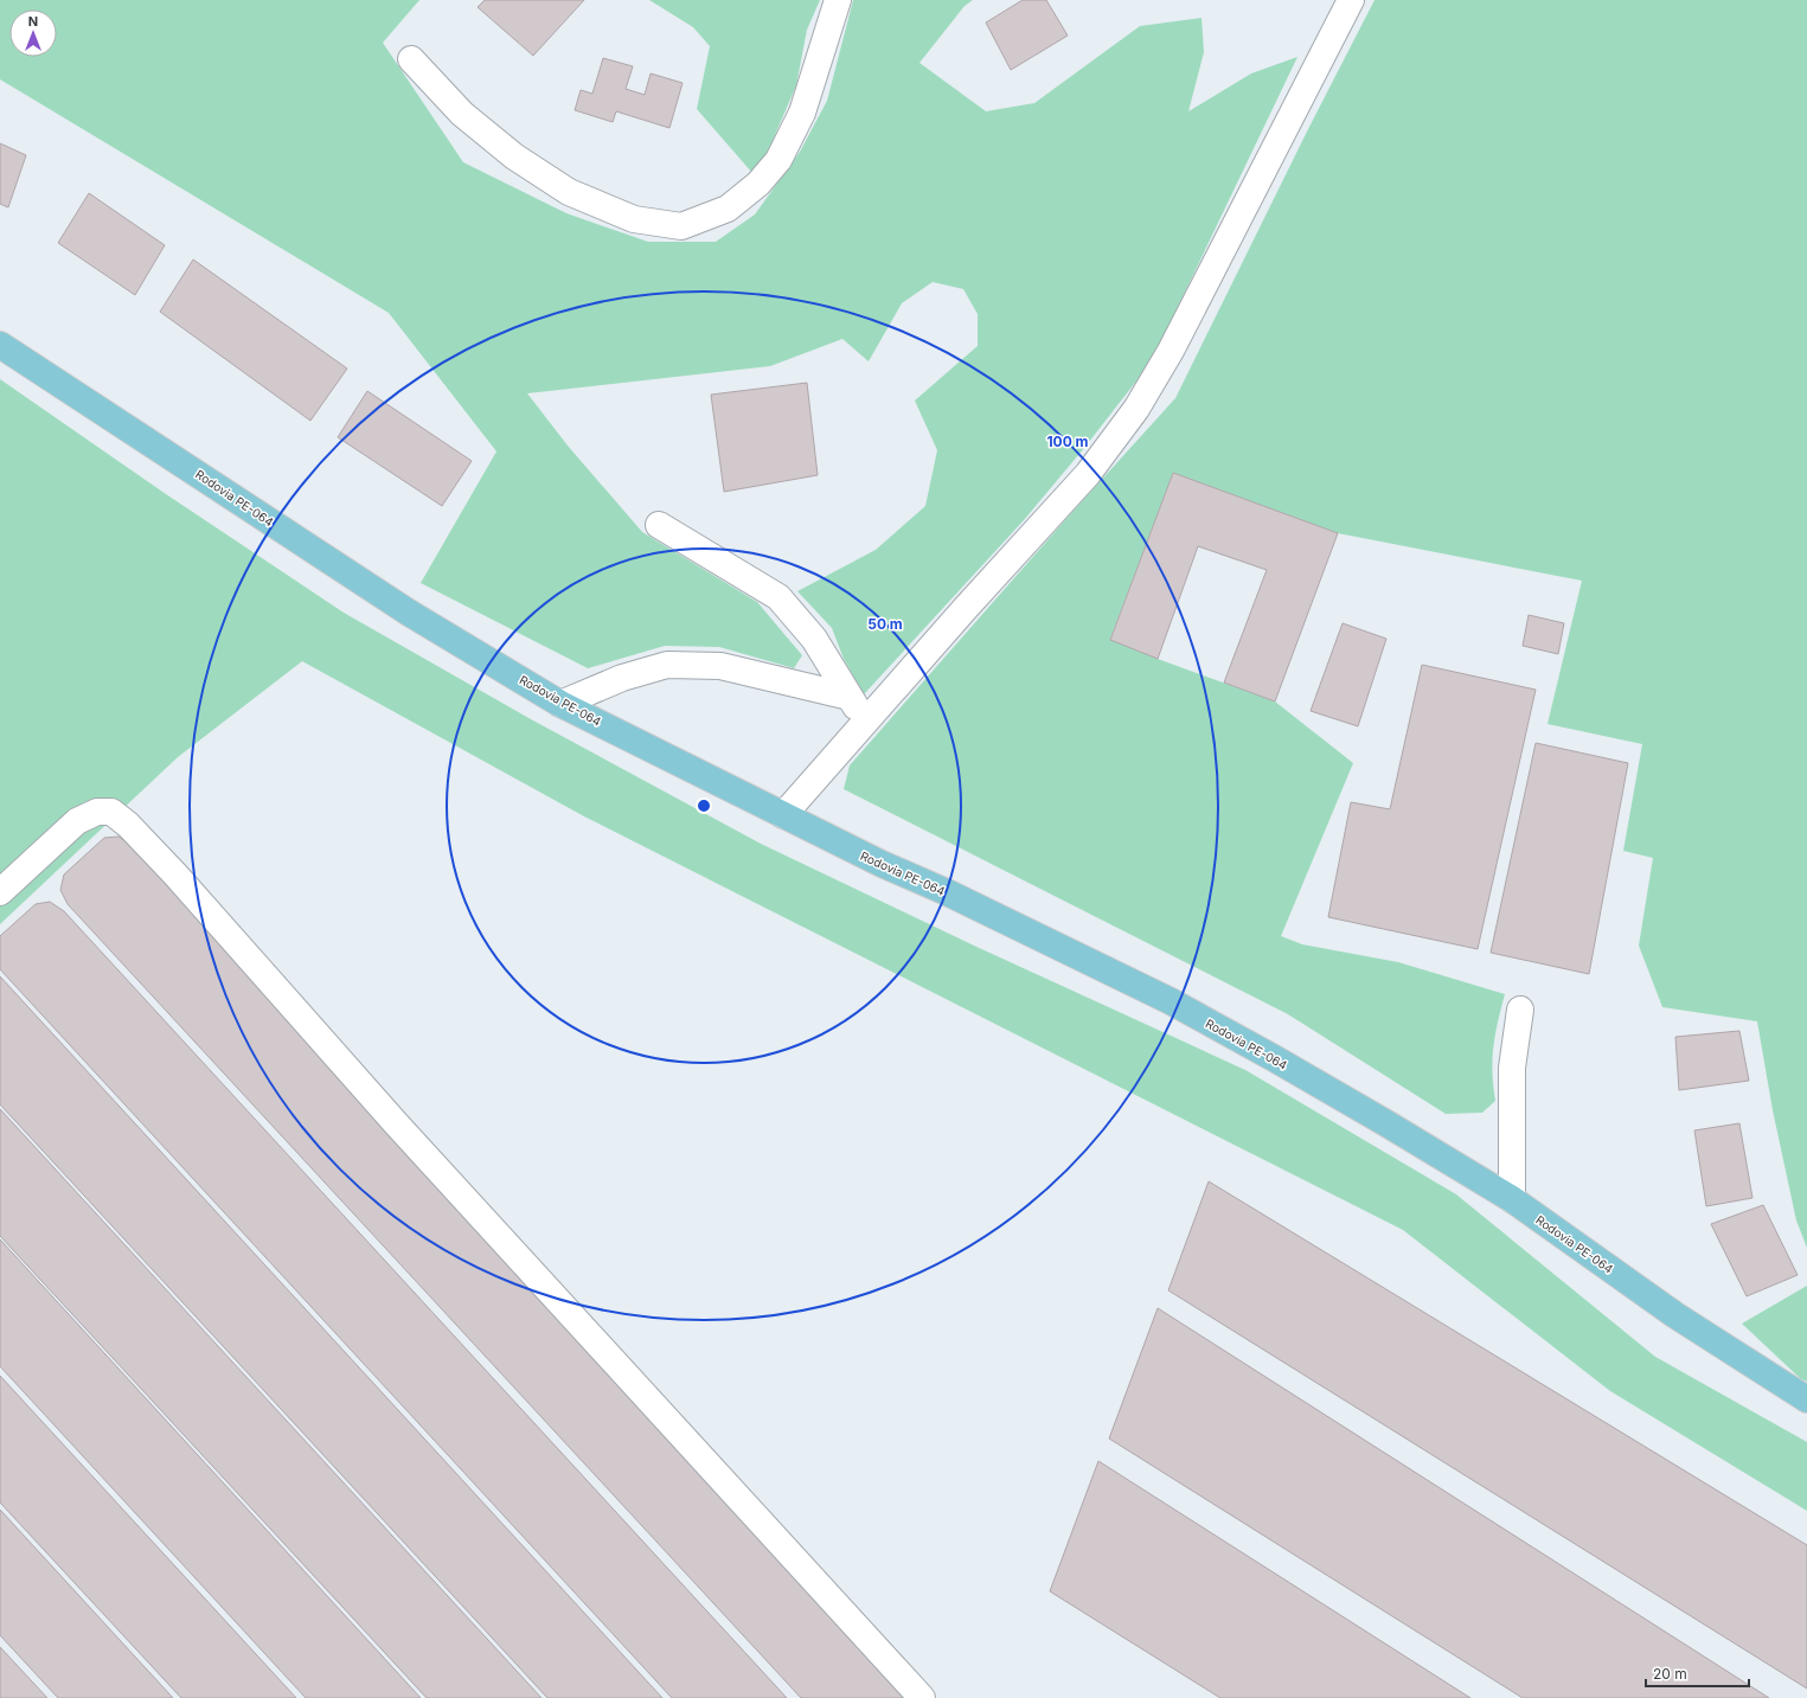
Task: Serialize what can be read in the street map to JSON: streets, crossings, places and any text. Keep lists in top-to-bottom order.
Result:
{
  "streets": {
    "main road": ["Rodovia PE-064"]
  },
  "scale_bar": "20 m",
  "north": "top",
  "rings": ["100 m", "50 m"]
}
